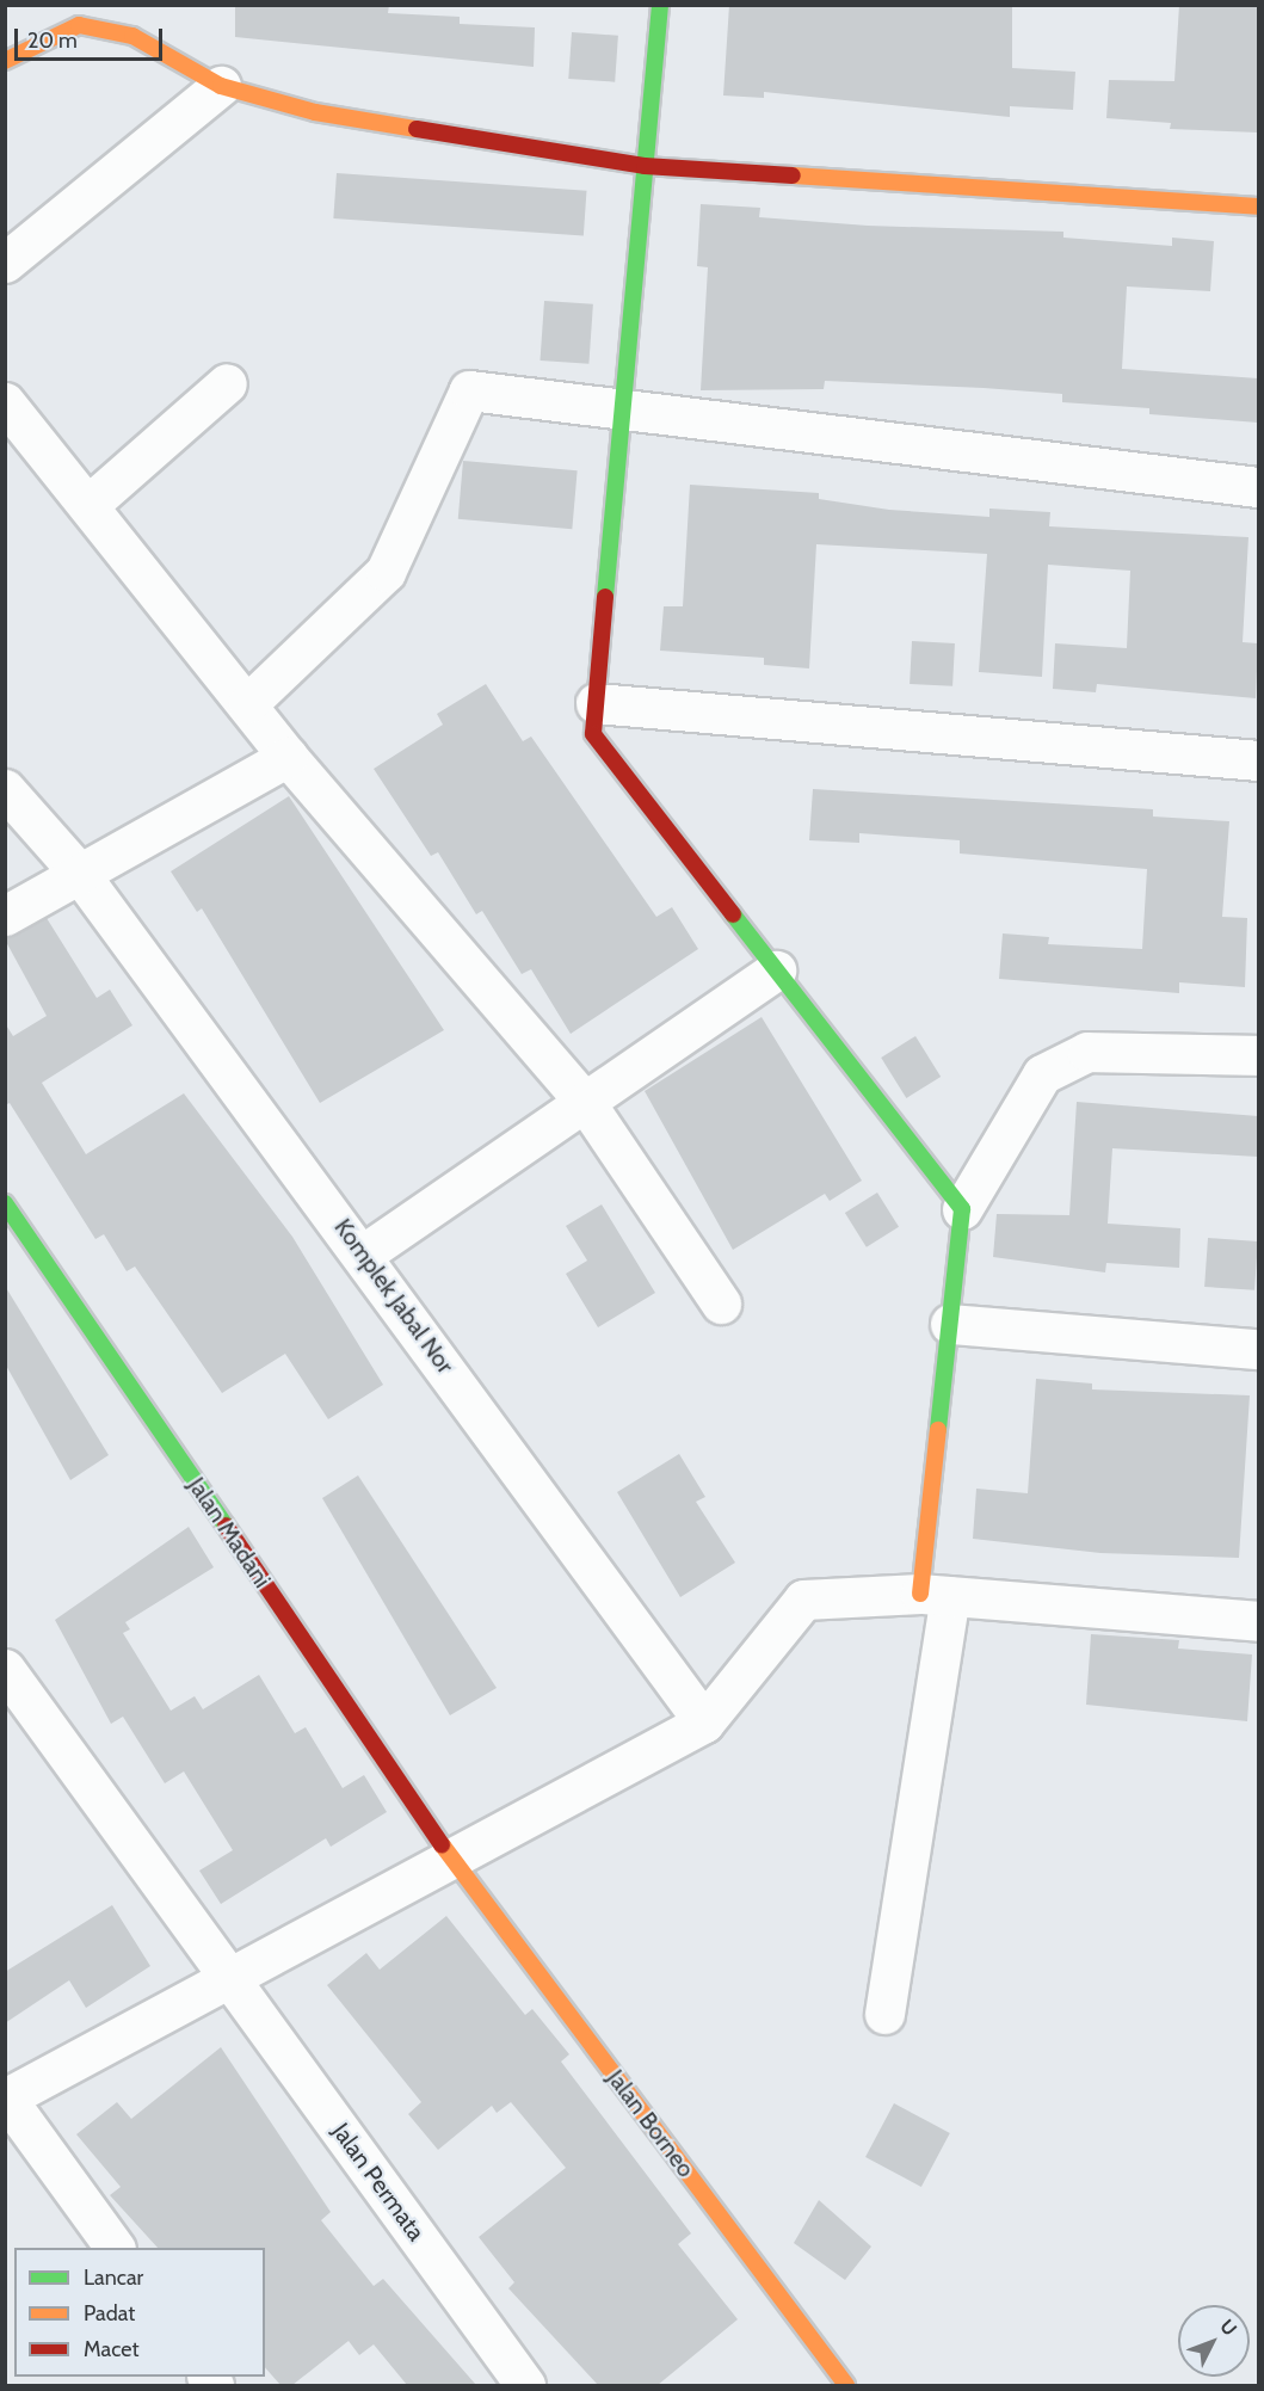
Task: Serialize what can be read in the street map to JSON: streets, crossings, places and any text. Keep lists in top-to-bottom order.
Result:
{
  "streets": {
    "street": [
      "Komplek Jabal Nor",
      "Jalan Madani",
      "Jalan Borneo",
      "Jalan Permata"
    ]
  },
  "crossings": [
    ["Jalan Madani", "Jalan Borneo"]
  ],
  "legend": ["Lancar", "Padat", "Macet"],
  "scale_bar": "20 m",
  "north": "top right"
}
